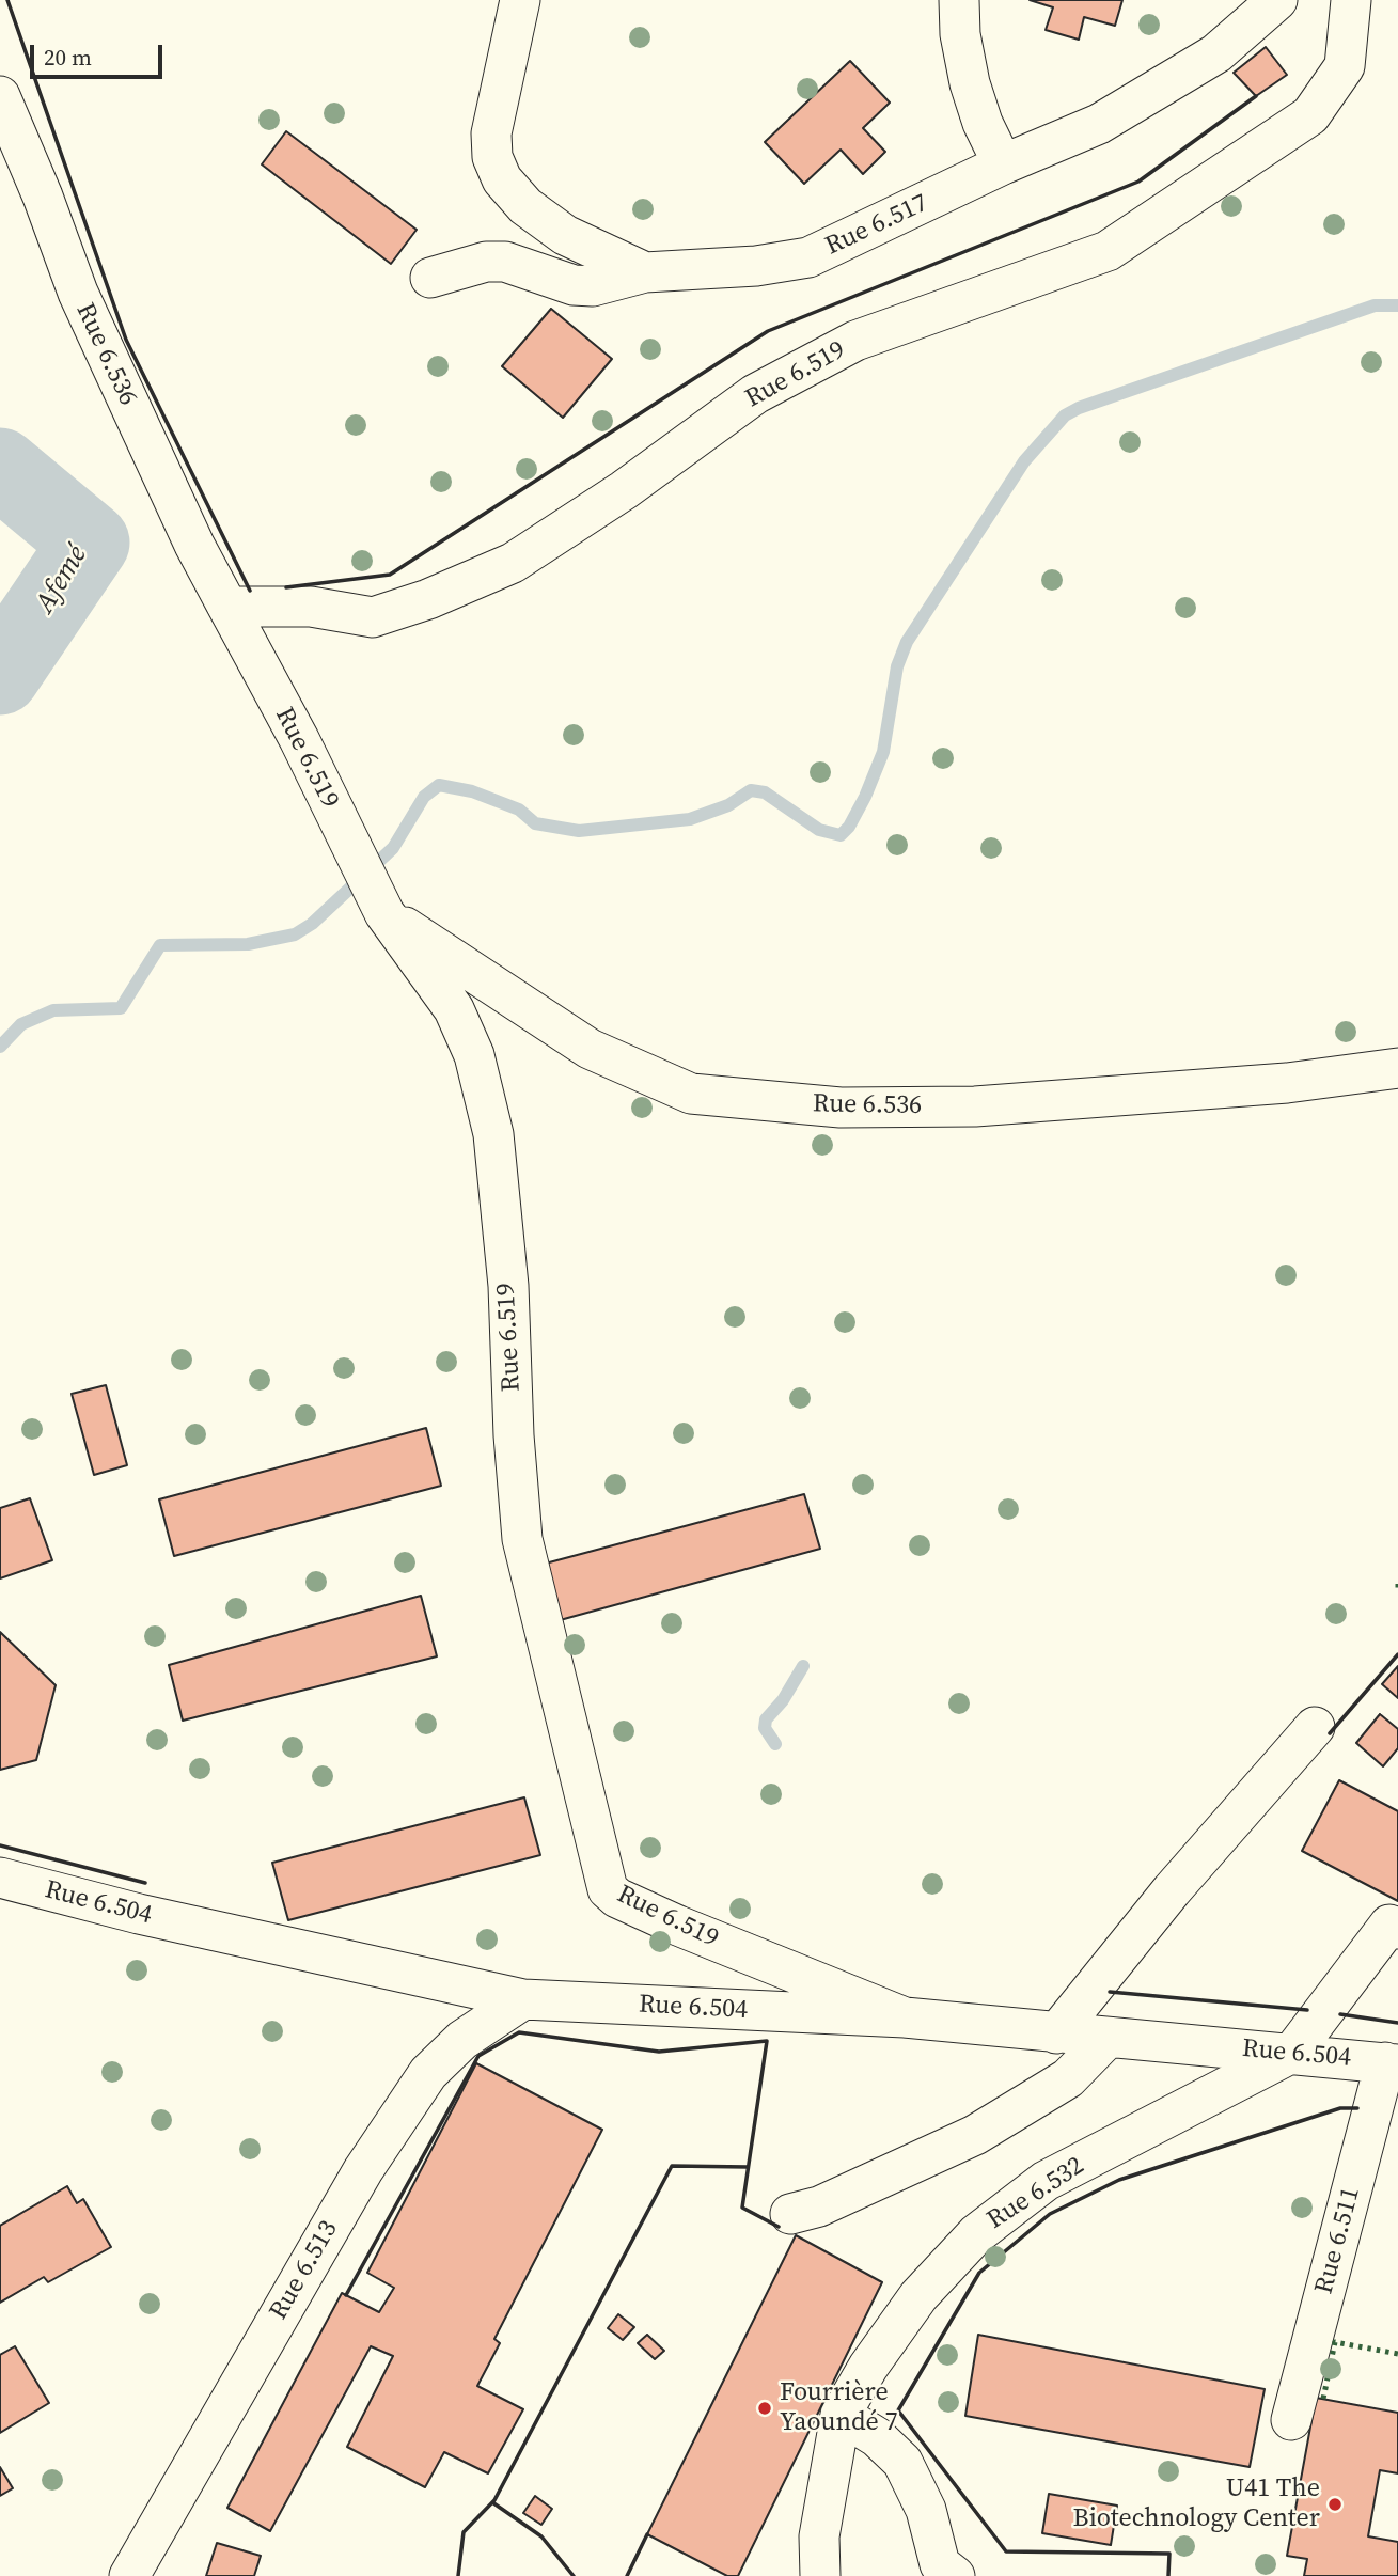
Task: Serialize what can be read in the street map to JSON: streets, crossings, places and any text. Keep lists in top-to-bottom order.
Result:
{
  "streets": {
    "street": [
      "Rue 6.517",
      "Rue 6.536",
      "Rue 6.519",
      "Rue 6.504",
      "Rue 6.532",
      "Rue 6.511",
      "Rue 6.513"
    ]
  },
  "crossings": [
    ["Rue 6.536", "Rue 6.519"],
    ["Rue 6.519", "Rue 6.504"],
    ["Rue 6.504", "Rue 6.532"],
    ["Rue 6.504", "Rue 6.511"],
    ["Rue 6.504", "Rue 6.513"]
  ],
  "water": ["Afemé"],
  "places": ["Fourrière Yaoundé 7", "U41 The Biotechnology Center"],
  "scale_bar": "20 m"
}
